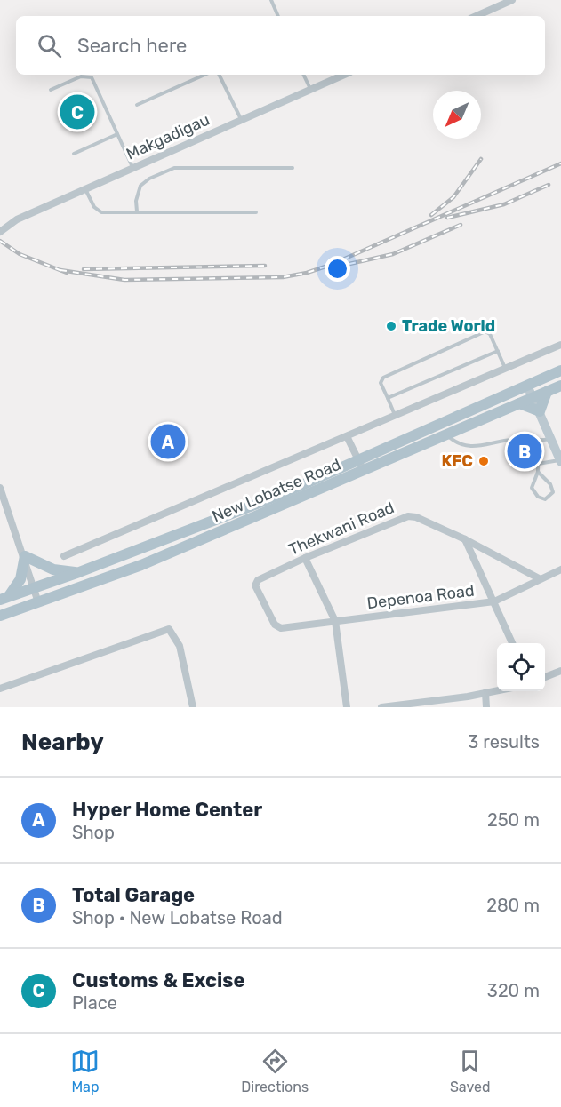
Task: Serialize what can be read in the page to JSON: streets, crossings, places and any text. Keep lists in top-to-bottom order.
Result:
{
  "streets": {
    "main road": ["New Lobatse Road"],
    "street": ["Makgadigau", "Thekwani Road", "Depenoa Road"]
  },
  "crossings": [
    ["Thekwani Road", "Depenoa Road"]
  ],
  "places": ["Trade World", "KFC"],
  "north": "bottom left",
  "page": {
    "search": "Search here",
    "pins": ["C", "A", "B"],
    "heading": ["Nearby", "3 results"],
    "list": [
      {
        "mark": "A",
        "name": "Hyper Home Center",
        "note": "Shop",
        "value": "250 m"
      },
      {
        "mark": "B",
        "name": "Total Garage",
        "note": "Shop · New Lobatse Road",
        "value": "280 m"
      },
      {
        "mark": "C",
        "name": "Customs & Excise",
        "note": "Place",
        "value": "320 m"
      }
    ],
    "nav": ["Map", "Directions", "Saved"]
  }
}
